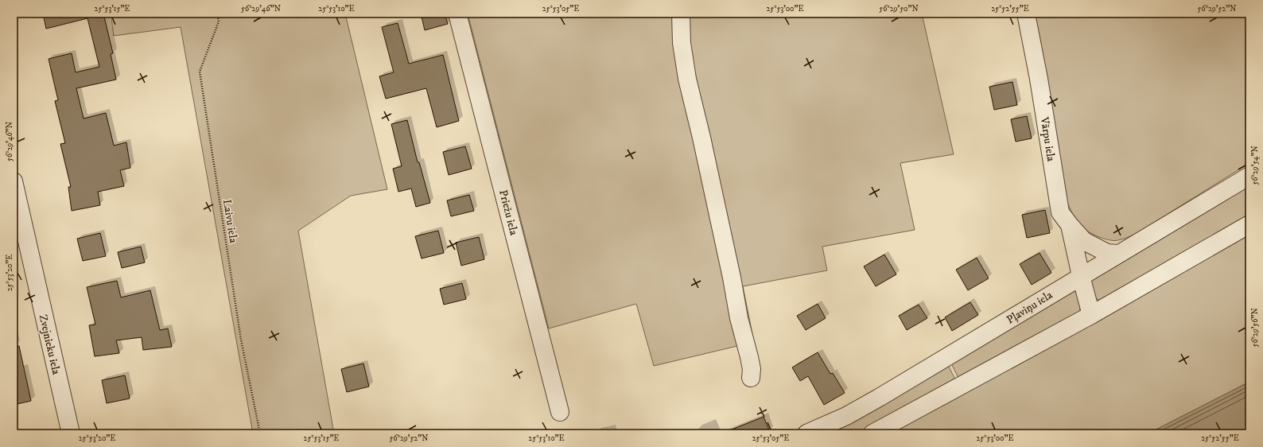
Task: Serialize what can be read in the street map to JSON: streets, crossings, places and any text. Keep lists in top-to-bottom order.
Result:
{
  "streets": {
    "street": [
      "Vārpu iela",
      "Priežu iela",
      "Pļaviņu iela",
      "Zvejnieku iela"
    ],
    "path": ["Laivu iela"]
  },
  "crossings": [
    ["Vārpu iela", "Pļaviņu iela"]
  ],
  "coordinates": [
    "25°53'15\"E",
    "56°29'46\"N",
    "25°53'10\"E",
    "25°53'05\"E",
    "25°53'00\"E",
    "56°29'50\"N",
    "25°52'55\"E",
    "56°29'52\"N",
    "56°29'54\"N",
    "25°53'20\"E",
    "56°29'56\"N"
  ]
}
